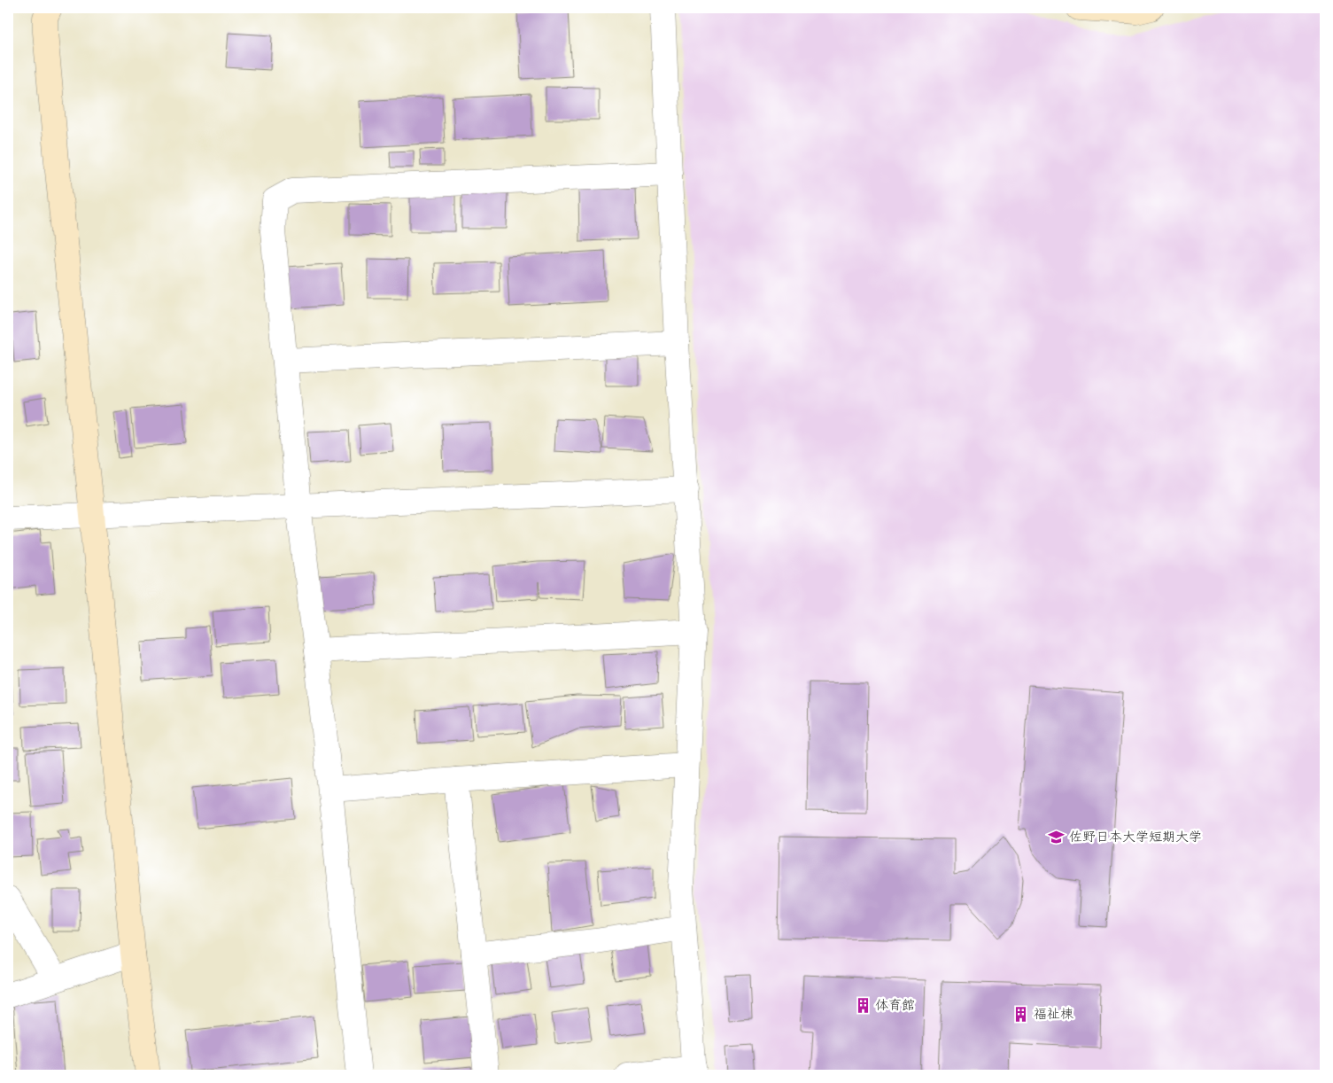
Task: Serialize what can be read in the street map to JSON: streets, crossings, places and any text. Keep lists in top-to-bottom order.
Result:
{
  "places": {
    "school or university": ["佐野日本大学短期大学"],
    "building": ["体育館", "福祉棟"]
  }
}
